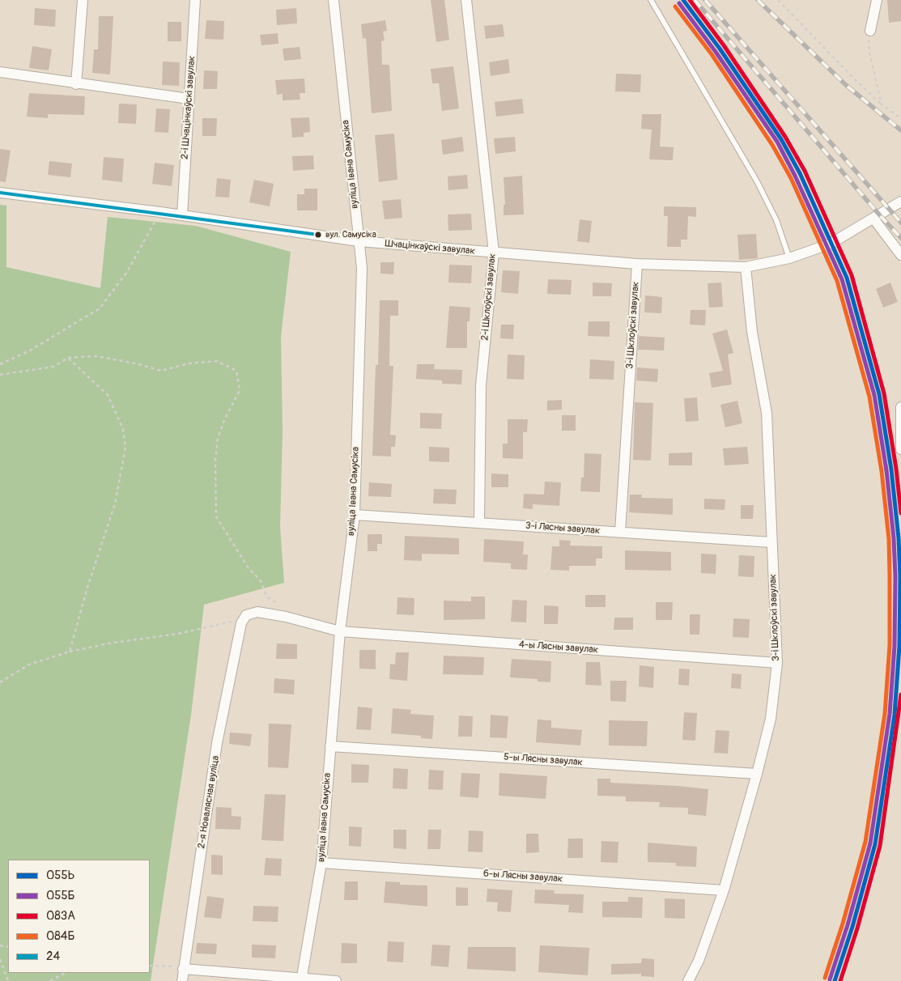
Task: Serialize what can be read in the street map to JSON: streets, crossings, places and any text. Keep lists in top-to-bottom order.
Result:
{
  "streets": {
    "street": [
      "2-і Шчацінкаўскі завулак",
      "вуліца Івана Самусіка",
      "Шчацінкаўскі завулак",
      "2-і Шклоўскі завулак",
      "3-і Шклоўскі завулак",
      "3-і Лясны завулак",
      "4-ы Лясны завулак",
      "5-ы Лясны завулак",
      "2-я Новалясная вуліца",
      "6-ы Лясны завулак"
    ]
  },
  "crossings": [
    ["2-і Шчацінкаўскі завулак", "Шчацінкаўскі завулак"],
    ["вуліца Івана Самусіка", "Шчацінкаўскі завулак"],
    ["вуліца Івана Самусіка", "3-і Лясны завулак"],
    ["вуліца Івана Самусіка", "4-ы Лясны завулак"],
    ["вуліца Івана Самусіка", "5-ы Лясны завулак"],
    ["вуліца Івана Самусіка", "6-ы Лясны завулак"],
    ["Шчацінкаўскі завулак", "2-і Шклоўскі завулак"],
    ["Шчацінкаўскі завулак", "3-і Шклоўскі завулак"],
    ["2-і Шклоўскі завулак", "3-і Лясны завулак"],
    ["3-і Шклоўскі завулак", "3-і Лясны завулак"],
    ["3-і Шклоўскі завулак", "4-ы Лясны завулак"],
    ["3-і Шклоўскі завулак", "5-ы Лясны завулак"],
    ["3-і Шклоўскі завулак", "6-ы Лясны завулак"],
    ["4-ы Лясны завулак", "2-я Новалясная вуліца"]
  ],
  "places": ["вул. Самусіка"],
  "lines": [
    "transit line 055Ь",
    "transit line 083А",
    "transit line 055Б",
    "transit line 084Б",
    "transit line 24"
  ],
  "legend": [
    "055Ь",
    "055Б",
    "083А",
    "084Б",
    "24"
  ]
}
